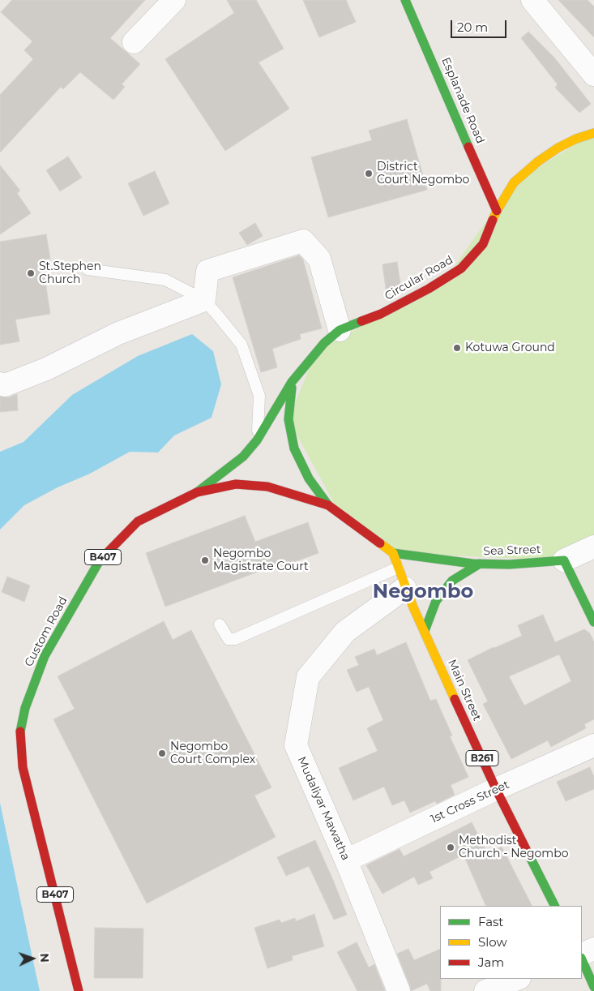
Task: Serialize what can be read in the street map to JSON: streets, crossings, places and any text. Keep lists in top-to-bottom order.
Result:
{
  "streets": {
    "street": [
      "Esplanade Road",
      "Circular Road",
      "Sea Street",
      "B407",
      "Custom Road",
      "Main Street",
      "B261",
      "1st Cross Street",
      "Mudaliyar Mawatha"
    ]
  },
  "crossings": [
    ["Esplanade Road", "Circular Road"],
    ["Circular Road", "Custom Road"],
    ["Sea Street", "Main Street"],
    ["Main Street", "1st Cross Street"],
    ["Main Street", "Mudaliyar Mawatha"],
    ["1st Cross Street", "Mudaliyar Mawatha"]
  ],
  "districts": ["Negombo"],
  "places": [
    "District Court Negombo",
    "St.Stephen Church",
    "Kotuwa Ground",
    "Negombo Magistrate Court",
    "Negombo Court Complex",
    "Methodist Church - Negombo"
  ],
  "legend": ["Fast", "Slow", "Jam"],
  "scale_bar": "20 m",
  "north": "right"
}
